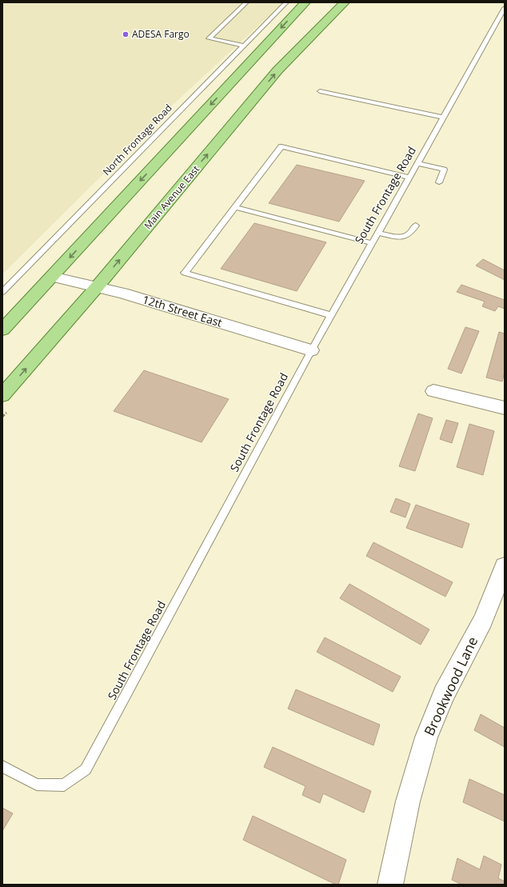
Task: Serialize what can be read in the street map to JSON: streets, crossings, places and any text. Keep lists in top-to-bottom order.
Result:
{
  "streets": {
    "main road": ["Main Avenue East"],
    "street": ["12th Street East", "Brookwood Lane"],
    "lane": ["North Frontage Road", "South Frontage Road"]
  },
  "crossings": [
    ["South Frontage Road", "12th Street East"],
    ["Main Avenue East", "12th Street East"]
  ],
  "places": ["ADESA Fargo"]
}
